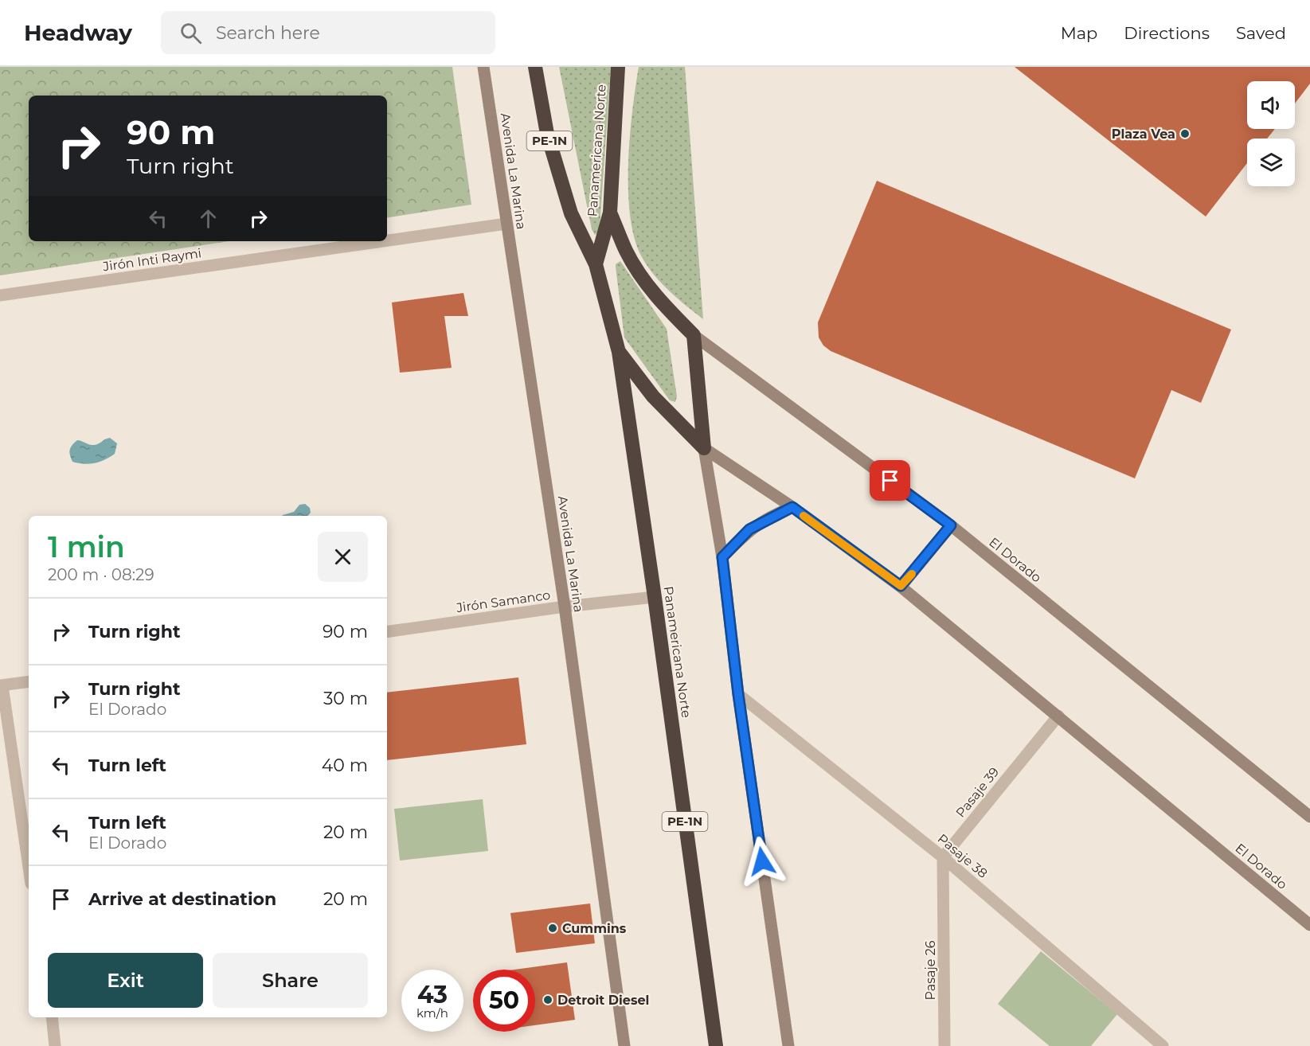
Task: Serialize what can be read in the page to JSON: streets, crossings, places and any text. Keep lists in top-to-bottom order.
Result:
{
  "streets": {
    "highway": ["PE-1N", "Panamericana Norte"],
    "main road": ["Avenida La Marina", "El Dorado"],
    "street": [
      "Jirón Inti Raymi",
      "Jirón Samanco",
      "Pasaje 39",
      "Pasaje 38",
      "Pasaje 26"
    ]
  },
  "crossings": [
    ["Panamericana Norte", "Jirón Samanco"],
    ["Avenida La Marina", "Jirón Inti Raymi"],
    ["Avenida La Marina", "Jirón Samanco"],
    ["El Dorado", "Pasaje 39"],
    ["Pasaje 39", "Pasaje 38"],
    ["Pasaje 39", "Pasaje 26"],
    ["Pasaje 38", "Pasaje 26"]
  ],
  "places": ["Plaza Vea", "Cummins", "Detroit Diesel"],
  "page": {
    "header": "Headway",
    "search": "Search here",
    "nav": ["Map", "Directions", "Saved"],
    "turn": ["90 m", "Turn right"],
    "heading": ["1 min", "200 m · 08:29"],
    "list": [
      {
        "name": "Turn right",
        "value": "90 m"
      },
      {
        "name": "Turn right",
        "note": "El Dorado",
        "value": "30 m"
      },
      {
        "name": "Turn left",
        "value": "40 m"
      },
      {
        "name": "Turn left",
        "note": "El Dorado",
        "value": "20 m"
      },
      {
        "name": "Arrive at destination",
        "value": "20 m"
      }
    ],
    "buttons": ["Exit", "Share"],
    "speed": "43 km/h",
    "limit": "50"
  }
}
